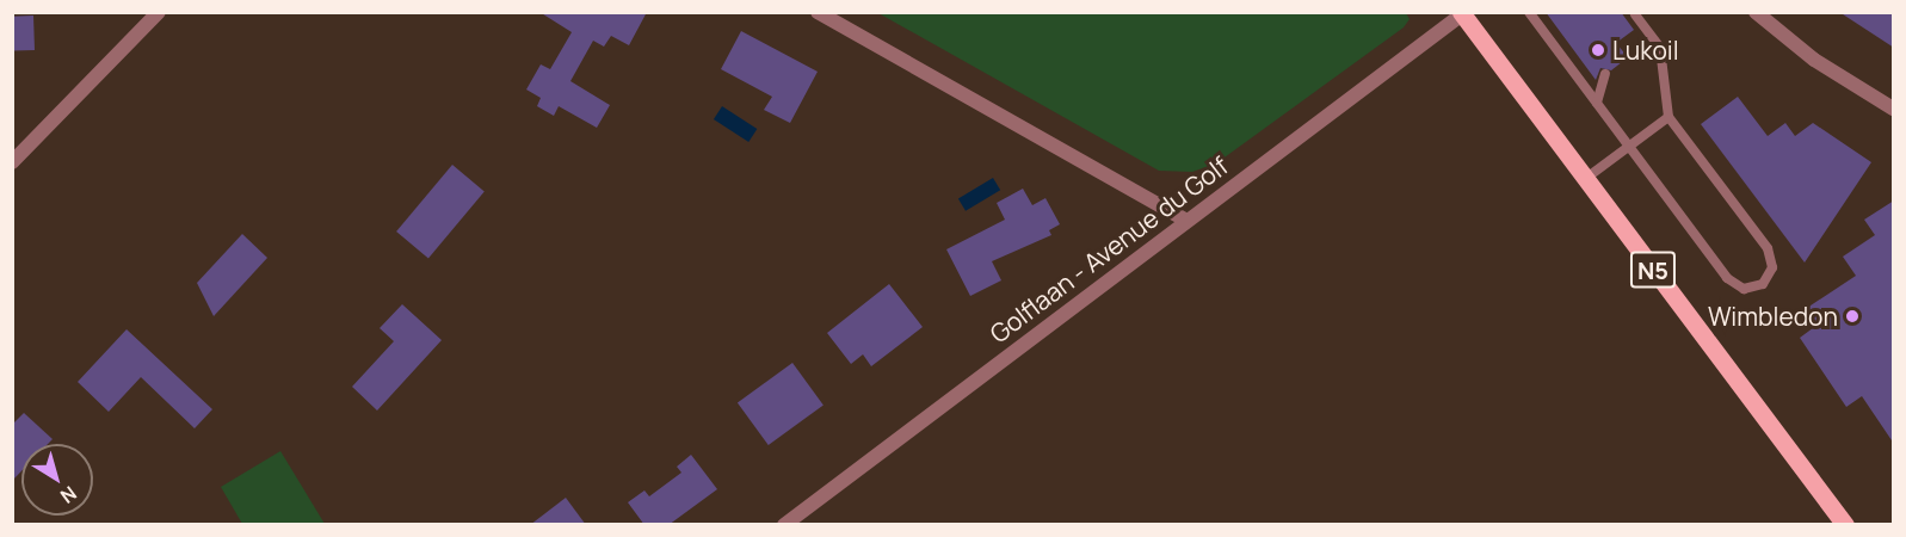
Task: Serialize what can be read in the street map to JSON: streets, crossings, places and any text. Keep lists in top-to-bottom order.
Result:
{
  "streets": {
    "main road": ["N5"],
    "street": ["Golflaan - Avenue du Golf"]
  },
  "crossings": [
    ["Golflaan - Avenue du Golf", "N5"]
  ],
  "places": ["Lukoil", "Wimbledon"],
  "north": "bottom right"
}
